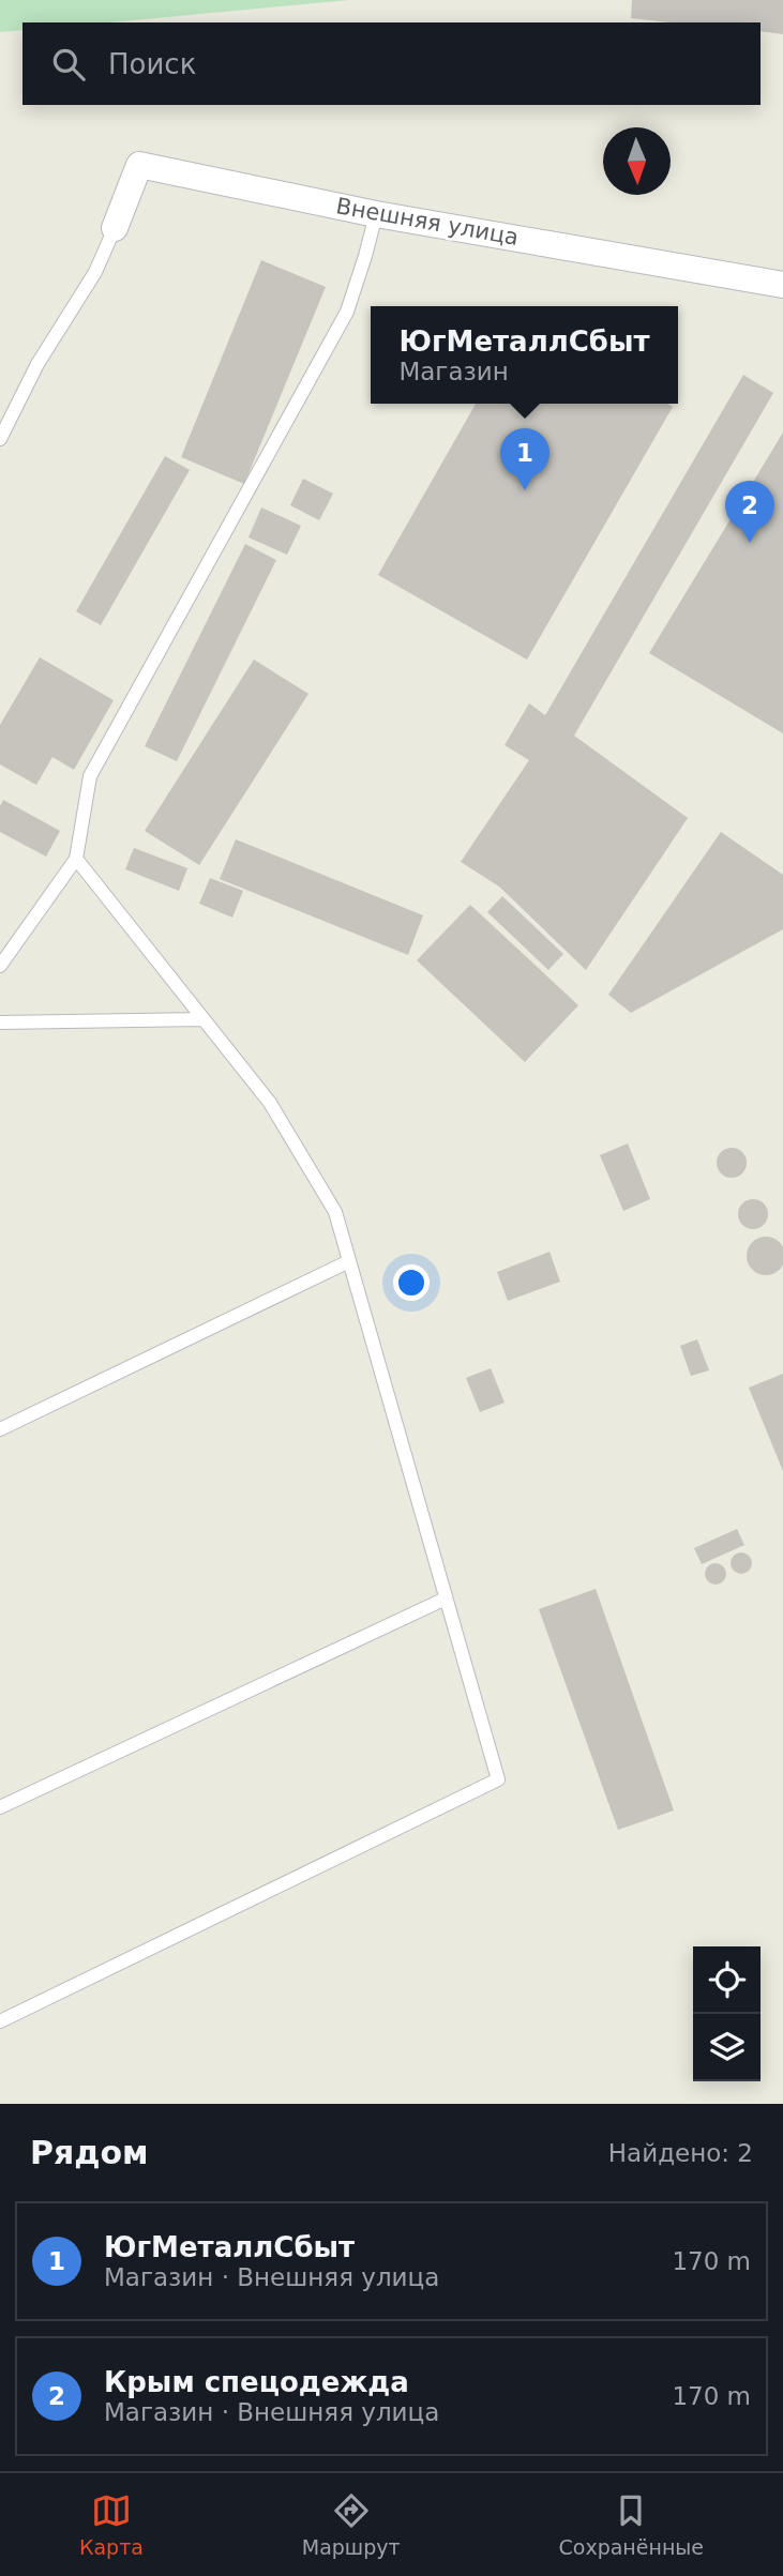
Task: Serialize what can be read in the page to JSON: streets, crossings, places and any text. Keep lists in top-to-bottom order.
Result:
{
  "streets": {
    "street": ["Внешняя улица"]
  },
  "north": "bottom",
  "page": {
    "search": "Поиск",
    "popup": ["ЮгМеталлСбыт", "Магазин"],
    "pins": ["1", "2"],
    "heading": ["Рядом", "Найдено: 2"],
    "list": [
      {
        "mark": "1",
        "name": "ЮгМеталлСбыт",
        "note": "Магазин · Внешняя улица",
        "value": "170 m"
      },
      {
        "mark": "2",
        "name": "Крым спецодежда",
        "note": "Магазин · Внешняя улица",
        "value": "170 m"
      }
    ],
    "nav": ["Карта", "Маршрут", "Сохранённые"]
  }
}
